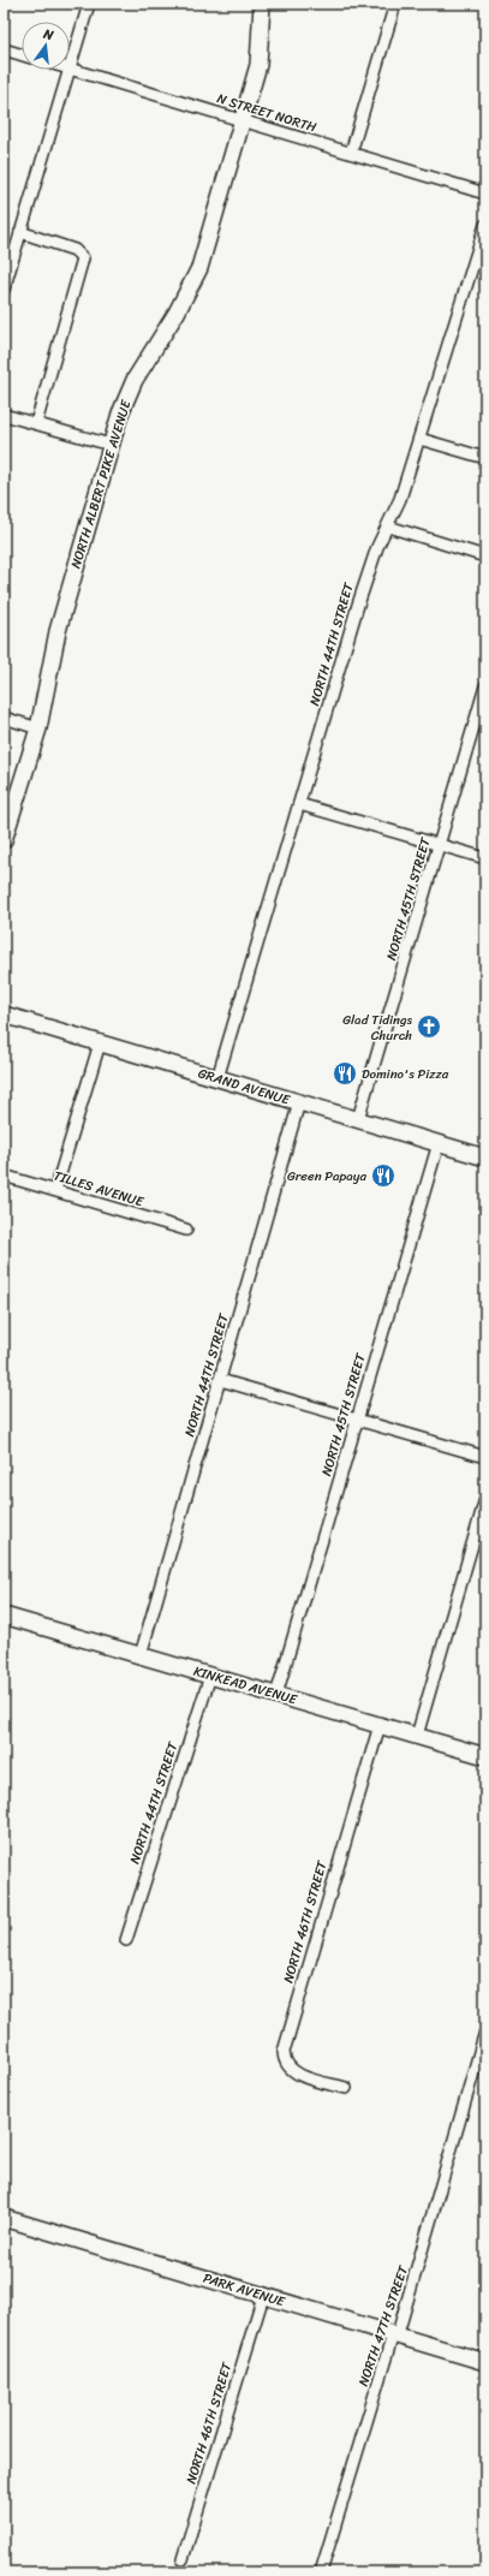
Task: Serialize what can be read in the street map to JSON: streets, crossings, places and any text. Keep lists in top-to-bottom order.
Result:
{
  "streets": {
    "street": [
      "N STREET NORTH",
      "NORTH ALBERT PIKE AVENUE",
      "NORTH 44TH STREET",
      "NORTH 45TH STREET",
      "GRAND AVENUE",
      "TILLES AVENUE",
      "KINKEAD AVENUE",
      "NORTH 46TH STREET",
      "PARK AVENUE",
      "NORTH 47TH STREET"
    ]
  },
  "crossings": [
    ["N STREET NORTH", "NORTH ALBERT PIKE AVENUE"],
    ["NORTH 44TH STREET", "GRAND AVENUE"],
    ["NORTH 44TH STREET", "KINKEAD AVENUE"],
    ["NORTH 45TH STREET", "GRAND AVENUE"],
    ["NORTH 45TH STREET", "KINKEAD AVENUE"],
    ["KINKEAD AVENUE", "NORTH 46TH STREET"],
    ["NORTH 46TH STREET", "PARK AVENUE"],
    ["PARK AVENUE", "NORTH 47TH STREET"]
  ],
  "places": {
    "church": ["Glad Tidings Church"],
    "restaurant": ["Domino's Pizza", "Green Papaya"]
  },
  "north": "top"
}
